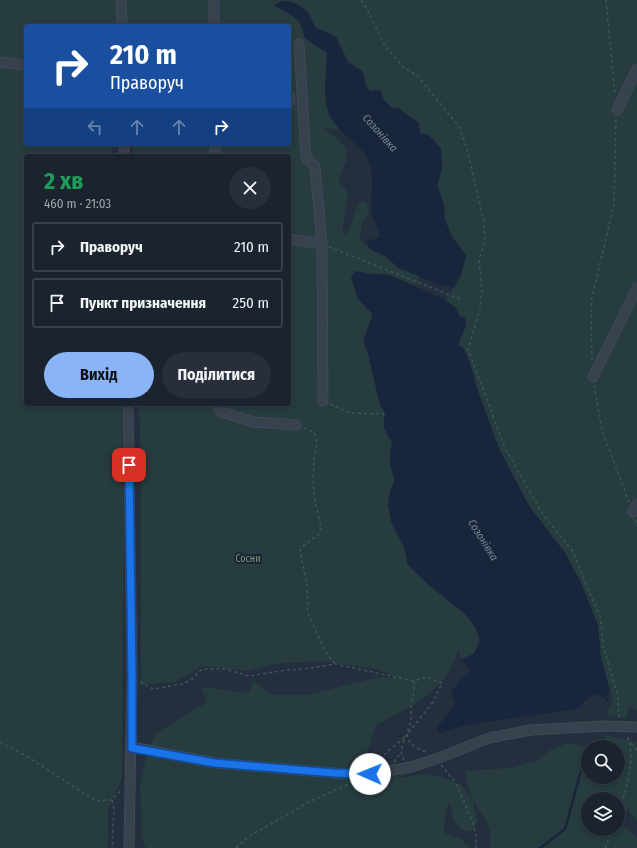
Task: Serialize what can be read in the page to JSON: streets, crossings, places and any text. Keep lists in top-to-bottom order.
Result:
{
  "water": ["Созонівка"],
  "parks": ["Сосни"],
  "page": {
    "turn": ["210 m", "Праворуч"],
    "heading": ["2 хв", "460 m · 21:03"],
    "list": [
      {
        "name": "Праворуч",
        "value": "210 m"
      },
      {
        "name": "Пункт призначення",
        "value": "250 m"
      }
    ],
    "buttons": ["Вихід", "Поділитися"]
  }
}
